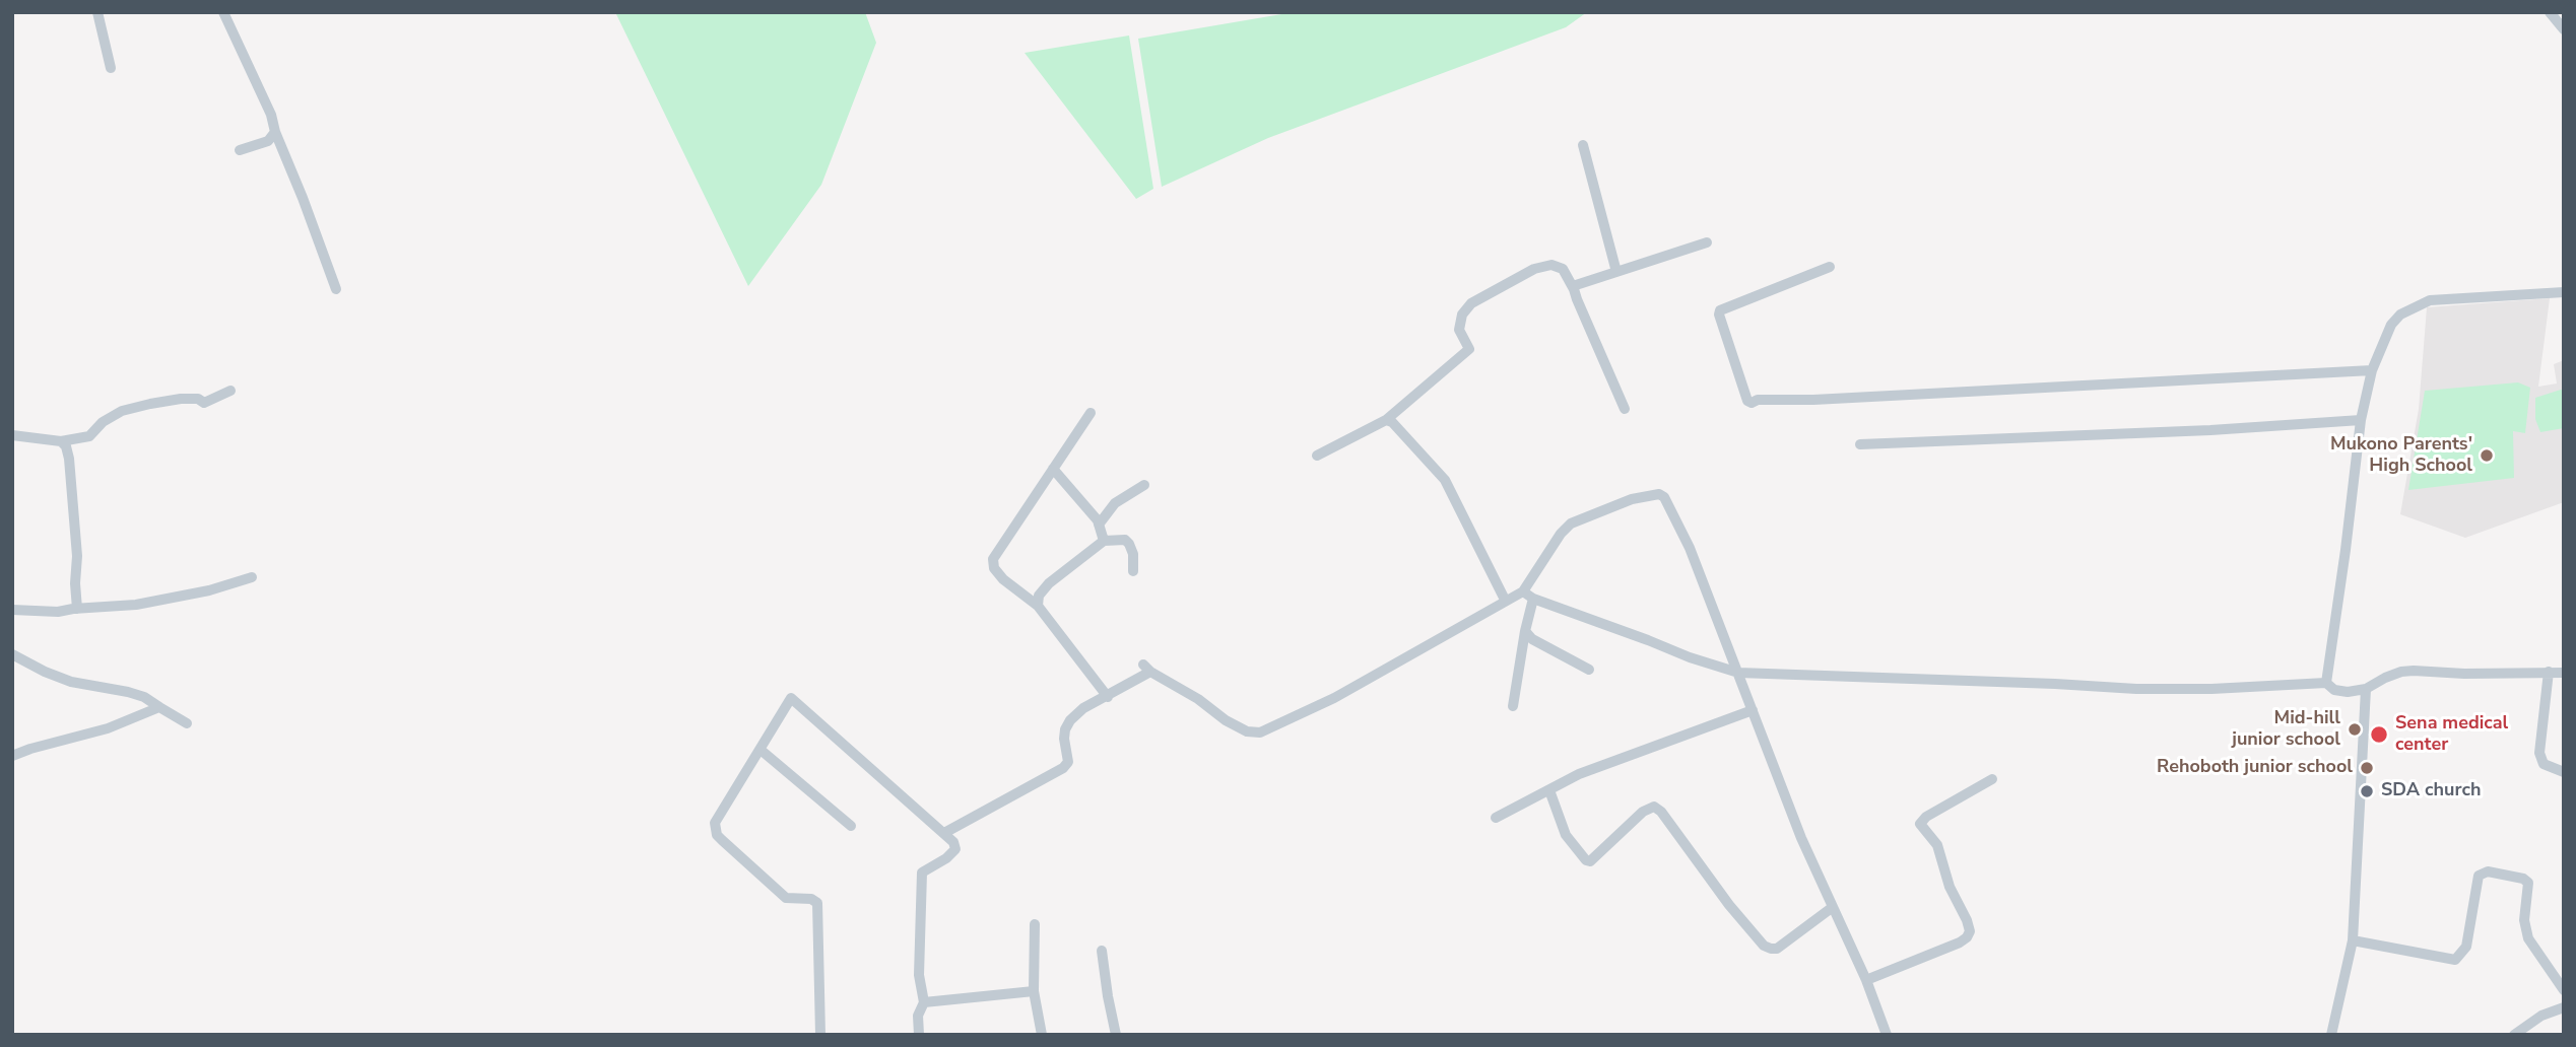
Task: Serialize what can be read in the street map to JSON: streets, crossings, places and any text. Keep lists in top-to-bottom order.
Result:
{
  "places": [
    "Mukono Parents' High School",
    "Mid-hill junior school",
    "Sena medical center",
    "Rehoboth junior school",
    "SDA church"
  ]
}
